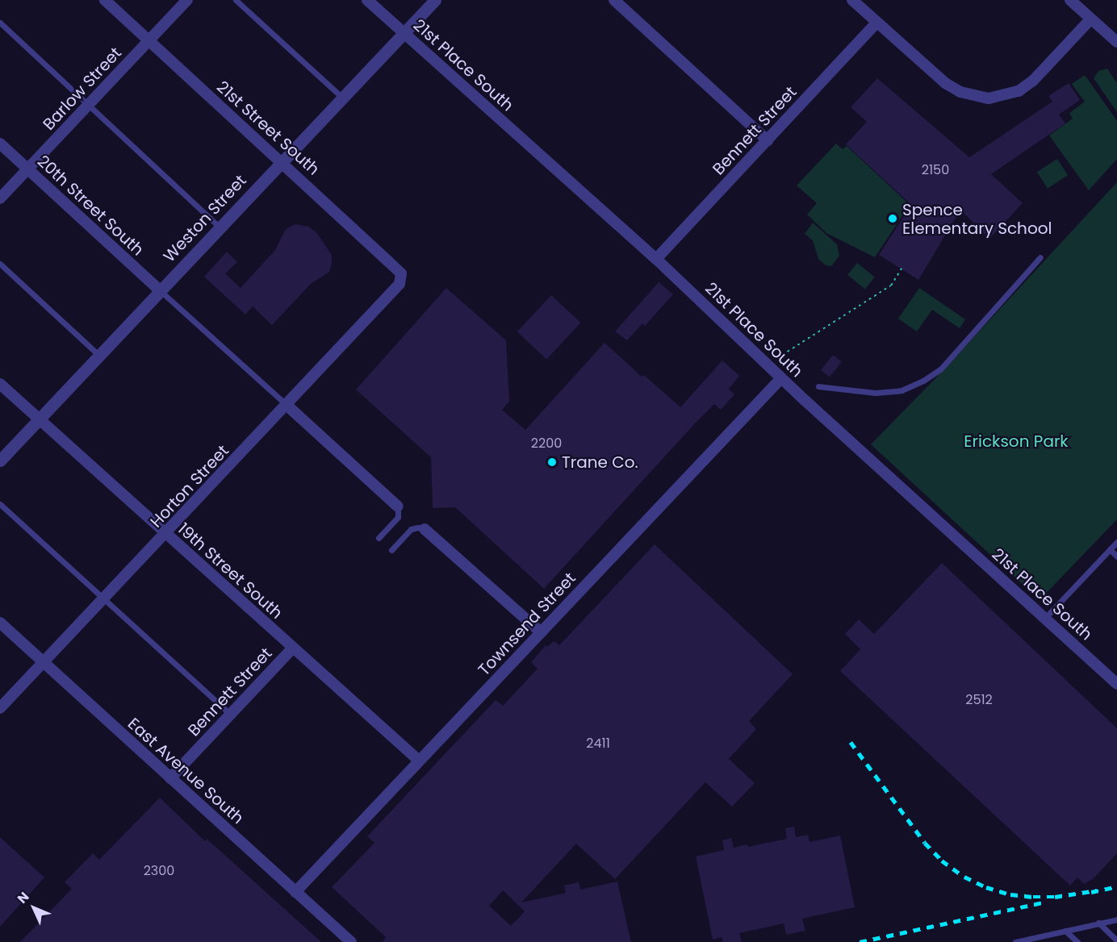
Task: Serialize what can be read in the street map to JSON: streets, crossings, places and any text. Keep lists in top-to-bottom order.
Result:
{
  "streets": {
    "street": [
      "21st Place South",
      "Barlow Street",
      "21st Street South",
      "Bennett Street",
      "20th Street South",
      "Weston Street",
      "Horton Street",
      "19th Street South",
      "Townsend Street",
      "East Avenue South"
    ]
  },
  "crossings": [
    ["21st Place South", "Bennett Street"],
    ["21st Place South", "Weston Street"],
    ["21st Place South", "Townsend Street"],
    ["Barlow Street", "21st Street South"],
    ["Barlow Street", "20th Street South"],
    ["21st Street South", "Weston Street"],
    ["21st Street South", "Horton Street"],
    ["Bennett Street", "19th Street South"],
    ["Bennett Street", "East Avenue South"],
    ["20th Street South", "Weston Street"],
    ["Weston Street", "19th Street South"],
    ["Horton Street", "19th Street South"],
    ["Horton Street", "East Avenue South"],
    ["19th Street South", "Townsend Street"],
    ["Townsend Street", "East Avenue South"]
  ],
  "parks": ["Erickson Park"],
  "places": ["Spence Elementary School", "Trane Co."],
  "house_numbers": [
    "2150",
    "2200",
    "2512",
    "2411",
    "2300"
  ],
  "north": "top left"
}
